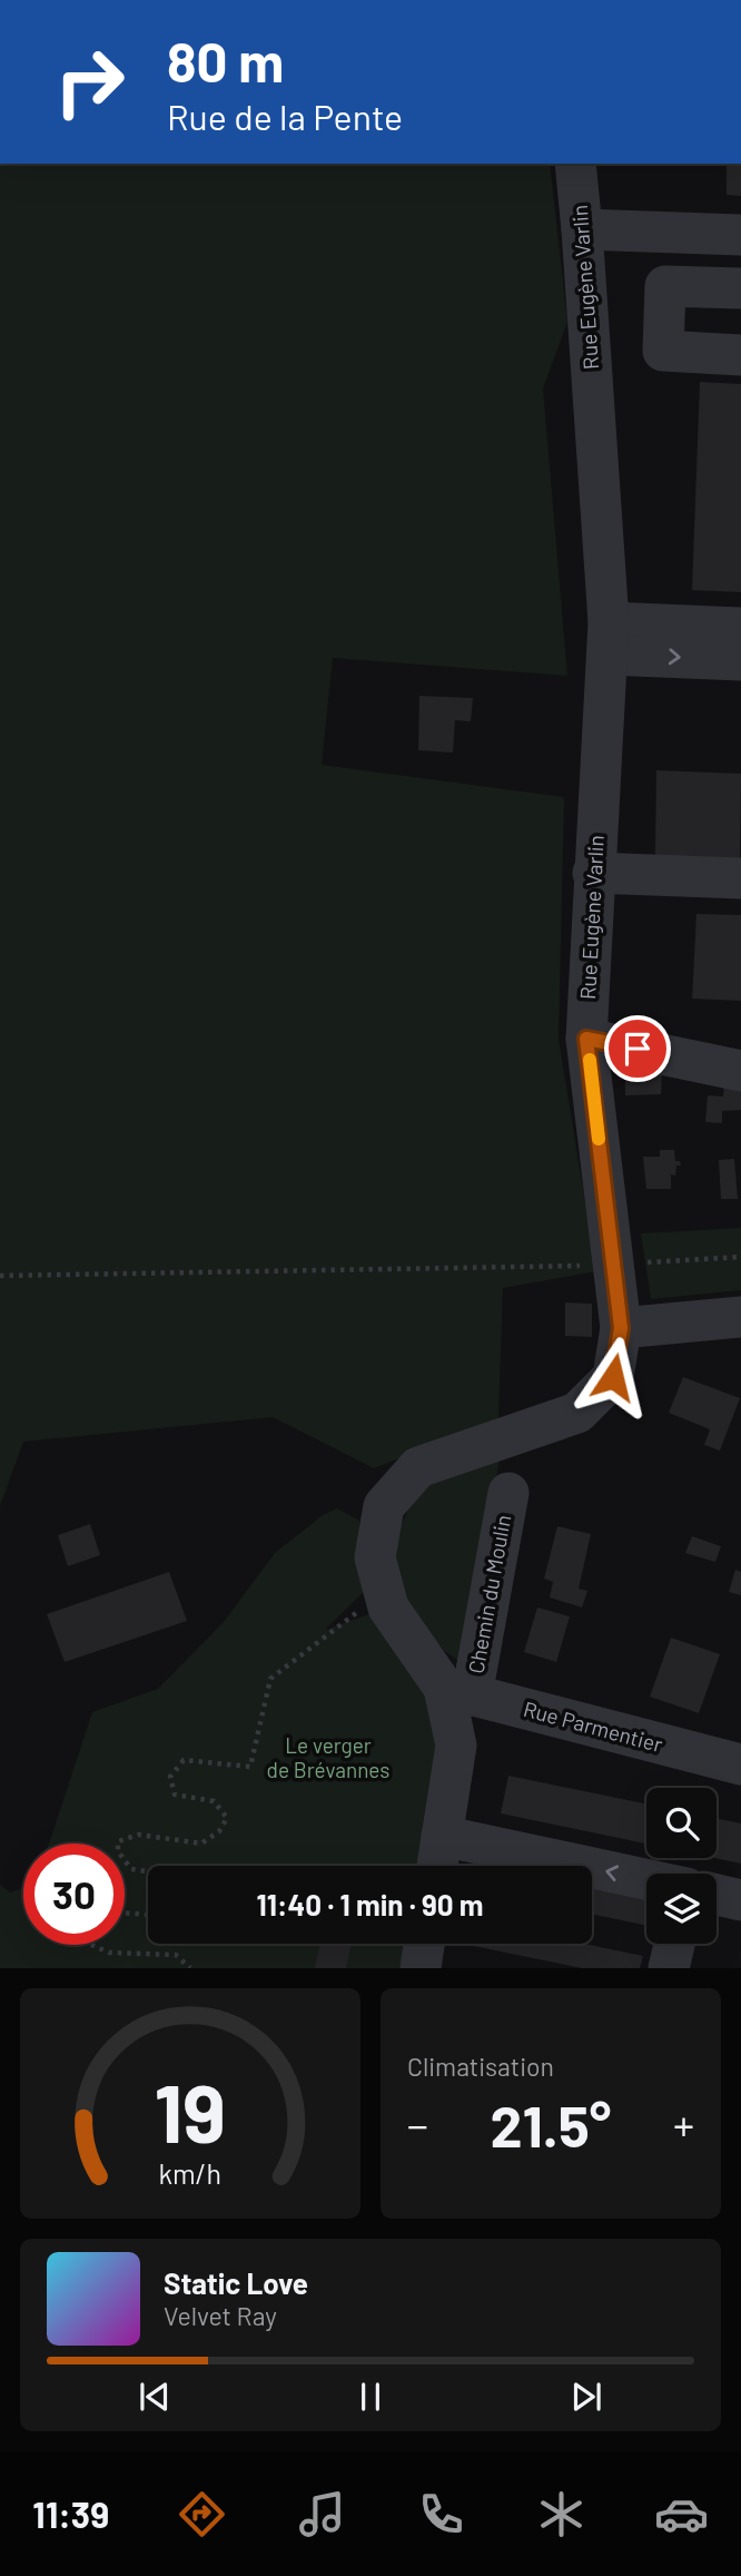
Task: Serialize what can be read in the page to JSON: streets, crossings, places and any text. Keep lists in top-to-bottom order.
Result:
{
  "streets": {
    "street": ["Rue Eugène Varlin", "Chemin du Moulin", "Rue Parmentier"]
  },
  "crossings": [
    ["Rue Eugène Varlin", "Chemin du Moulin"],
    ["Rue Eugène Varlin", "Rue Parmentier"],
    ["Chemin du Moulin", "Rue Parmentier"]
  ],
  "parks": ["Le verger de Brévannes"],
  "page": {
    "turn": ["80 m", "Rue de la Pente"],
    "limit": "30",
    "trip": "11:40 · 1 min · 90 m",
    "tile": "Climatisation",
    "heat": ["−", "21.5°", "+"],
    "song": ["Static Love", "Velvet Ray"],
    "tabs": "11:39",
    "gauge": ["19", "km/h"]
  }
}
